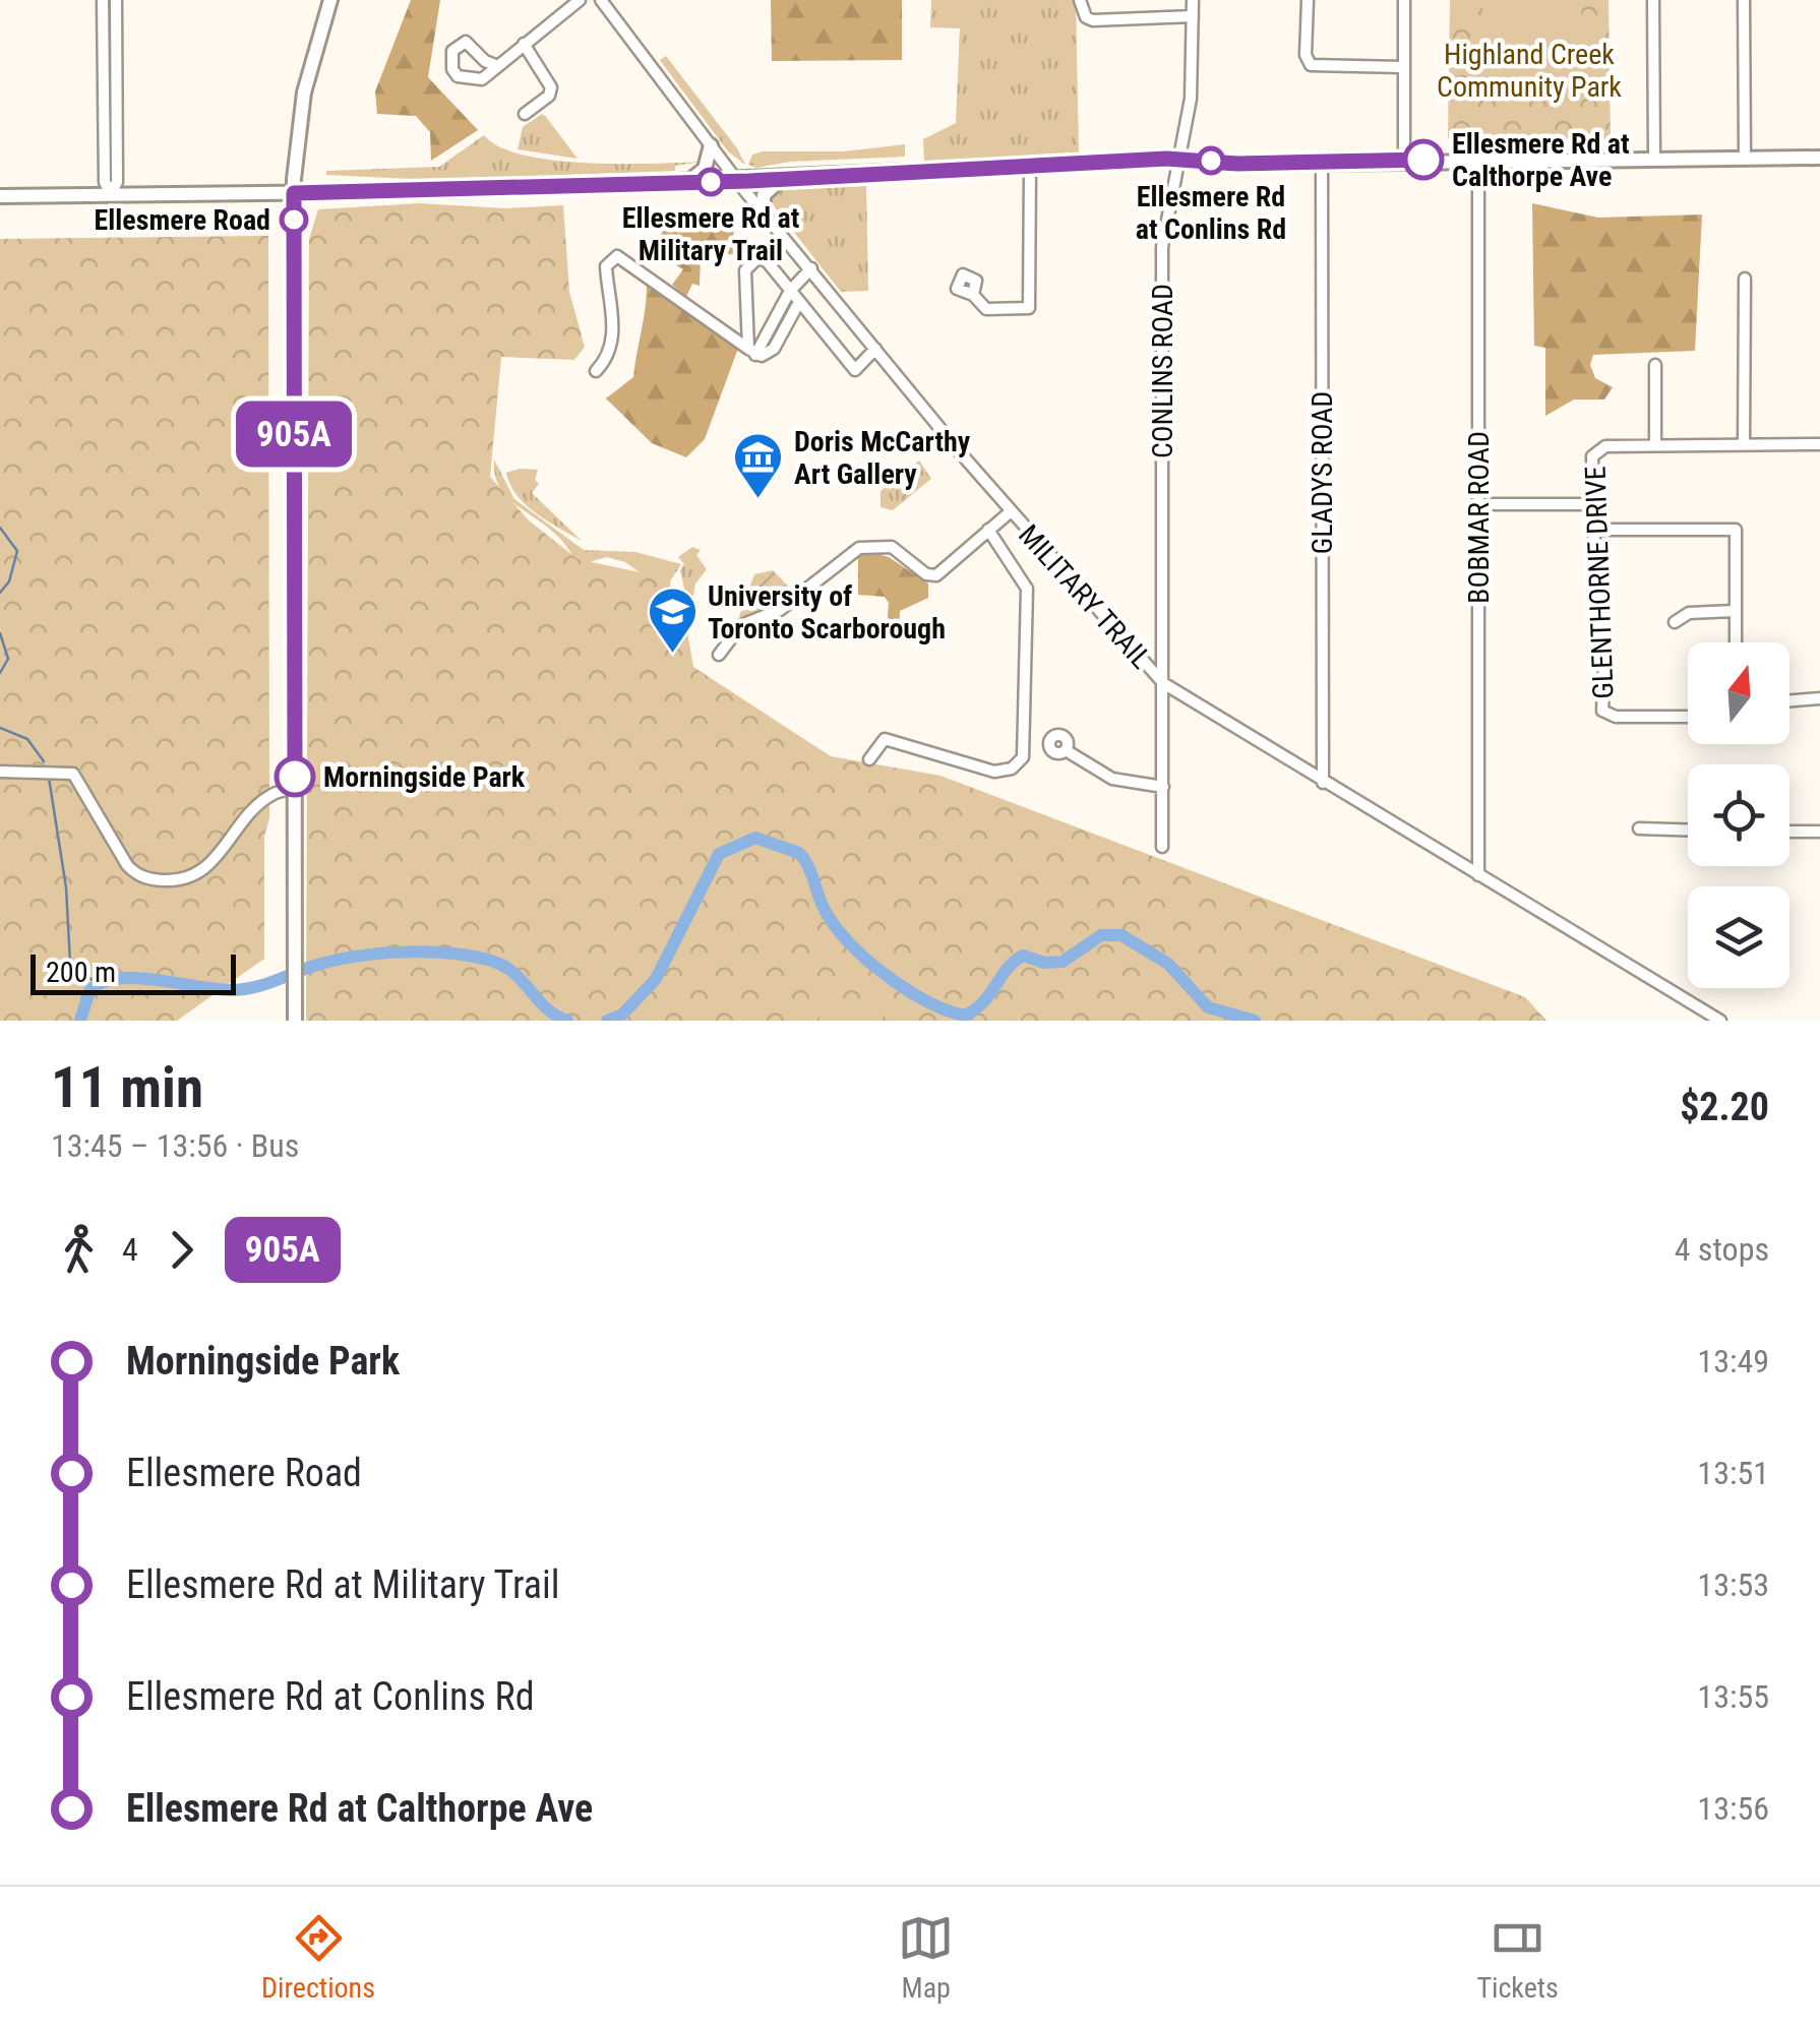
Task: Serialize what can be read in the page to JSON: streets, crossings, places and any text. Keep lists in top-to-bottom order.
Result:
{
  "streets": {
    "street": [
      "CONLINS ROAD",
      "GLADYS ROAD",
      "BOBMAR ROAD",
      "GLENTHORNE DRIVE",
      "MILITARY TRAIL"
    ]
  },
  "crossings": [
    ["CONLINS ROAD", "MILITARY TRAIL"],
    ["GLADYS ROAD", "MILITARY TRAIL"],
    ["BOBMAR ROAD", "MILITARY TRAIL"]
  ],
  "parks": ["Highland Creek Community Park"],
  "places": {
    "other": [
      "Ellesmere Rd at Calthorpe Ave",
      "Ellesmere Rd at Conlins Rd",
      "Ellesmere Rd at Military Trail",
      "Ellesmere Road",
      "Morningside Park"
    ],
    "museum": ["Doris McCarthy Art Gallery"],
    "school or university": ["University of Toronto Scarborough"]
  },
  "lines": ["bus line 905A"],
  "scale_bar": "200 m",
  "north": "top",
  "page": {
    "on_map": "905A",
    "scale": "200 m",
    "heading": ["11 min", "13:45 – 13:56 · Bus", "$2.20"],
    "legs": ["4", "905A", "4 stops"],
    "list": [
      {
        "name": "Morningside Park",
        "value": "13:49"
      },
      {
        "name": "Ellesmere Road",
        "value": "13:51"
      },
      {
        "name": "Ellesmere Rd at Military Trail",
        "value": "13:53"
      },
      {
        "name": "Ellesmere Rd at Conlins Rd",
        "value": "13:55"
      },
      {
        "name": "Ellesmere Rd at Calthorpe Ave",
        "value": "13:56"
      }
    ],
    "tabs": ["Directions", "Map", "Tickets"]
  }
}
